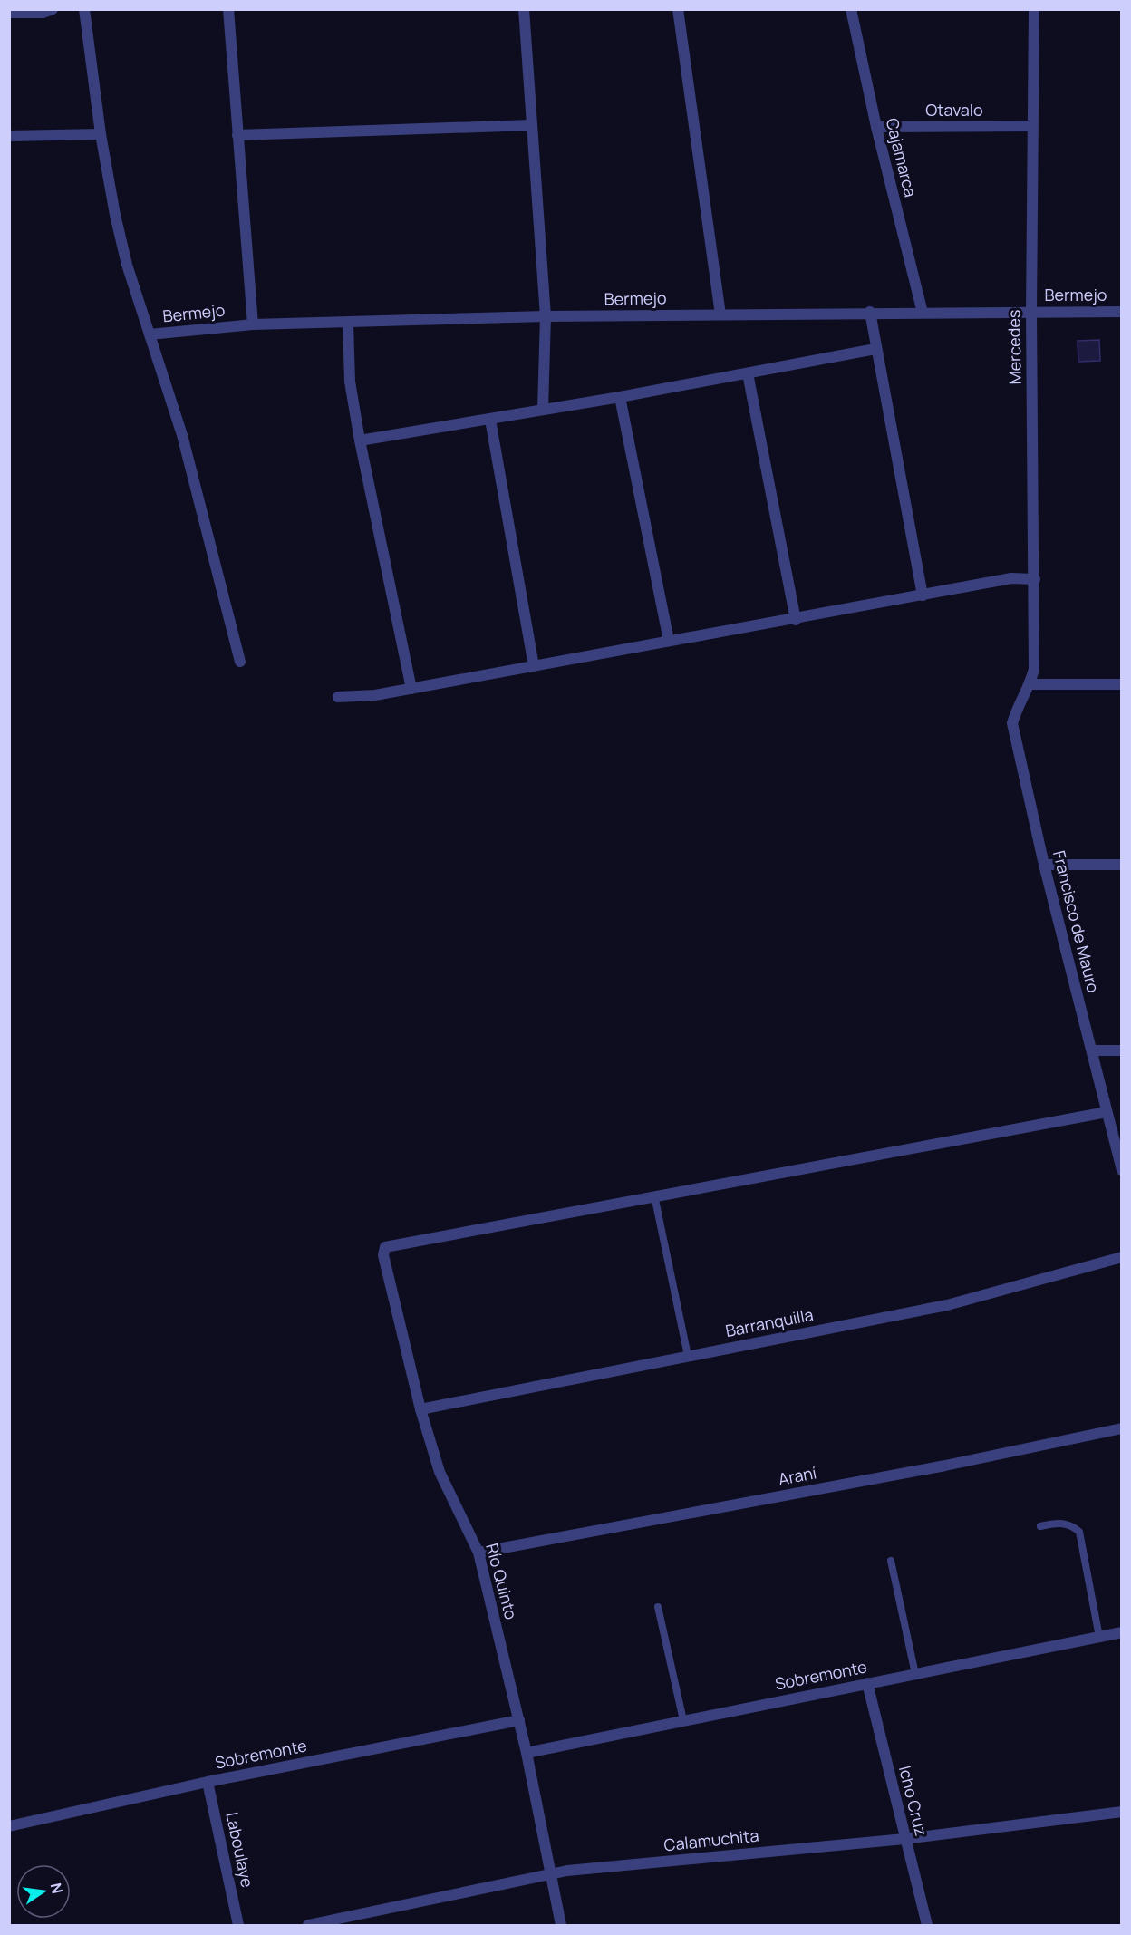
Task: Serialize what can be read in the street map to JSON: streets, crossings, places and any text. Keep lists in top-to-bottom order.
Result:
{
  "streets": {
    "street": [
      "Otavalo",
      "Cajamarca",
      "Bermejo",
      "Mercedes",
      "Francisco de Mauro",
      "Barranquilla",
      "Araní",
      "Río Quinto",
      "Sobremonte",
      "Icho Cruz",
      "Calamuchita",
      "Laboulaye"
    ]
  },
  "crossings": [
    ["Otavalo", "Cajamarca"],
    ["Otavalo", "Mercedes"],
    ["Cajamarca", "Bermejo"],
    ["Bermejo", "Mercedes"],
    ["Mercedes", "Francisco de Mauro"],
    ["Barranquilla", "Río Quinto"],
    ["Araní", "Río Quinto"],
    ["Río Quinto", "Sobremonte"],
    ["Río Quinto", "Calamuchita"],
    ["Sobremonte", "Icho Cruz"],
    ["Sobremonte", "Laboulaye"],
    ["Icho Cruz", "Calamuchita"]
  ],
  "north": "right"
}
